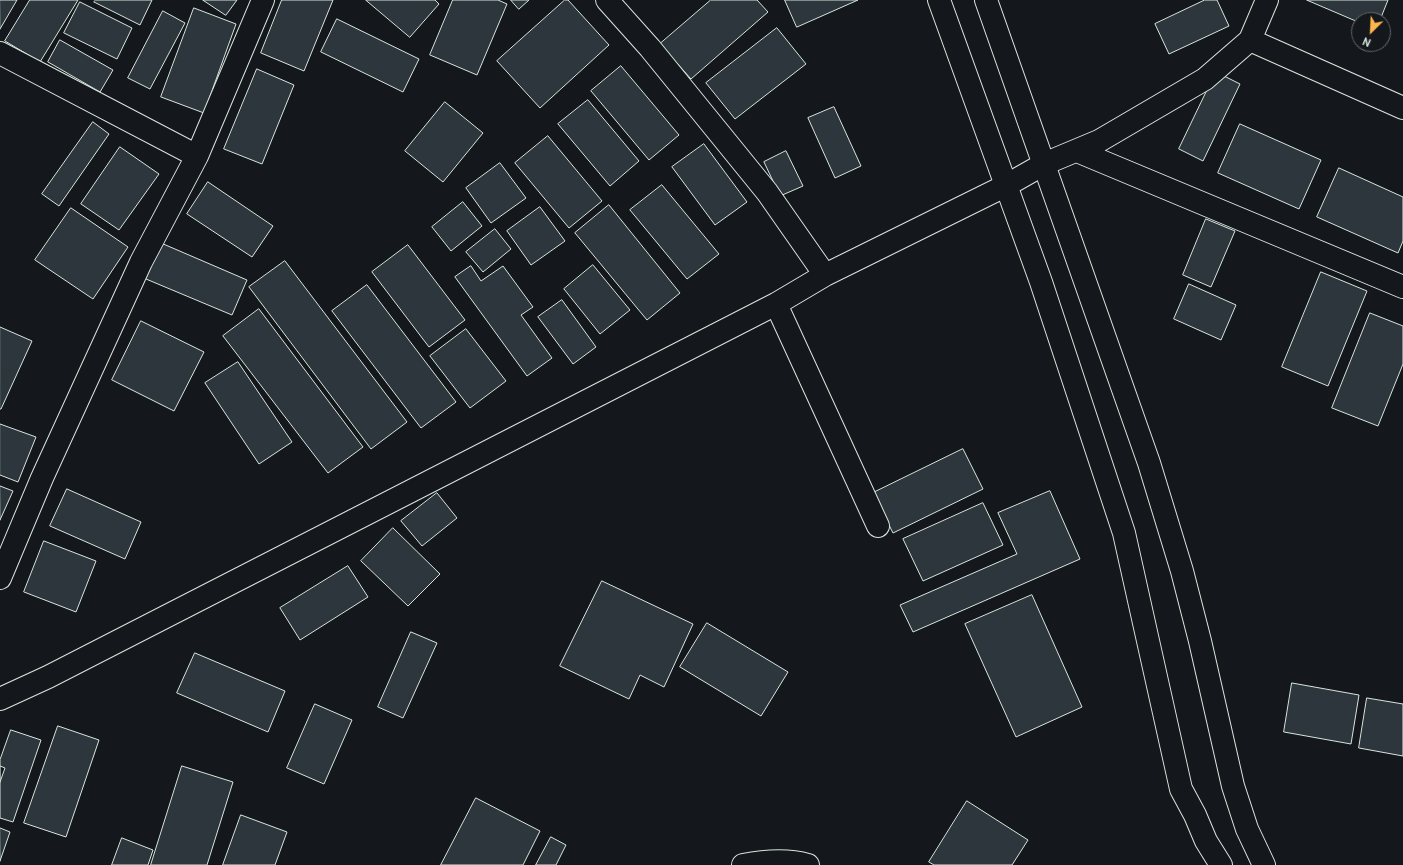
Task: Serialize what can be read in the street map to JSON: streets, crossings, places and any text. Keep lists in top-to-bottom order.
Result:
{
  "north": "bottom left"
}
